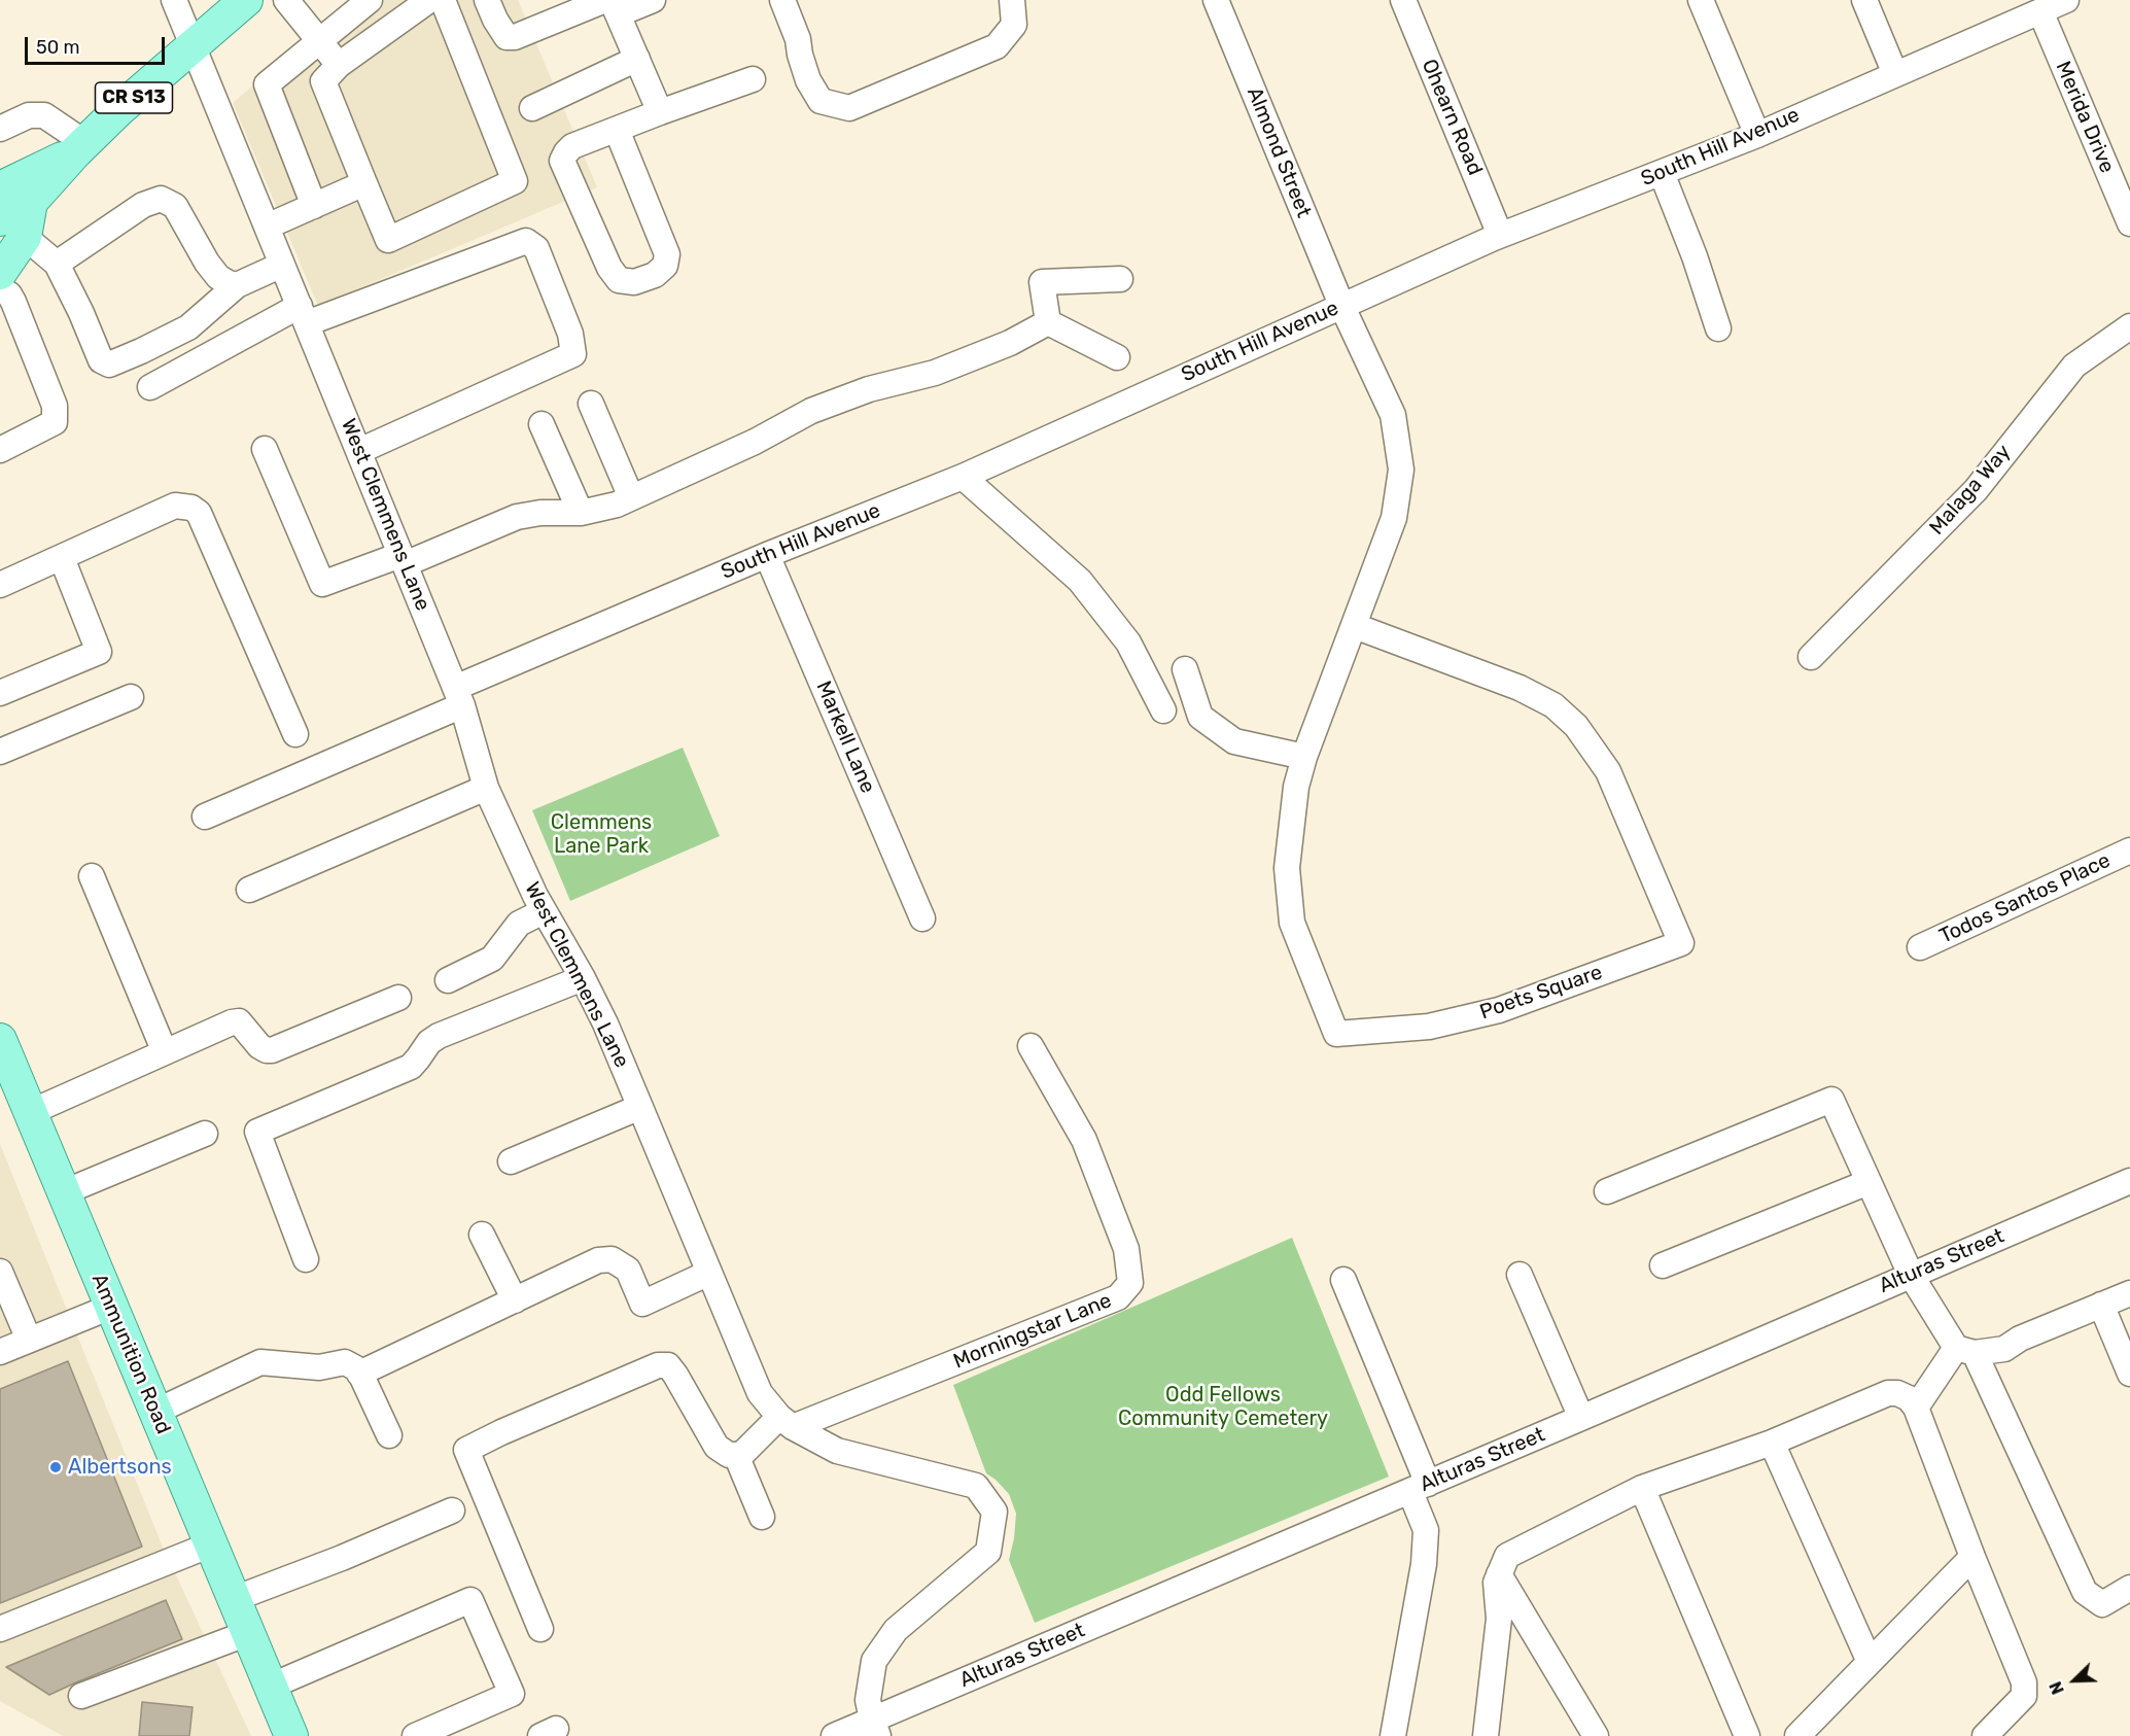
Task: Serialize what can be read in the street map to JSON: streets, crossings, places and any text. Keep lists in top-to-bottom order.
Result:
{
  "streets": {
    "main road": ["CR S13", "Ammunition Road"],
    "street": [
      "Ohearn Road",
      "Merida Drive",
      "South Hill Avenue",
      "Almond Street",
      "Malaga Way",
      "West Clemmens Lane",
      "Markell Lane",
      "Todos Santos Place",
      "Poets Square",
      "Alturas Street",
      "Morningstar Lane"
    ]
  },
  "crossings": [
    ["CR S13", "West Clemmens Lane"],
    ["Ohearn Road", "South Hill Avenue"],
    ["Merida Drive", "South Hill Avenue"],
    ["South Hill Avenue", "Almond Street"],
    ["South Hill Avenue", "West Clemmens Lane"],
    ["South Hill Avenue", "Markell Lane"],
    ["South Hill Avenue", "Poets Square"],
    ["Almond Street", "Poets Square"],
    ["West Clemmens Lane", "Alturas Street"],
    ["West Clemmens Lane", "Morningstar Lane"]
  ],
  "parks": ["Clemmens Lane Park", "Odd Fellows Community Cemetery"],
  "places": ["Albertsons"],
  "scale_bar": "50 m",
  "north": "bottom left"
}
